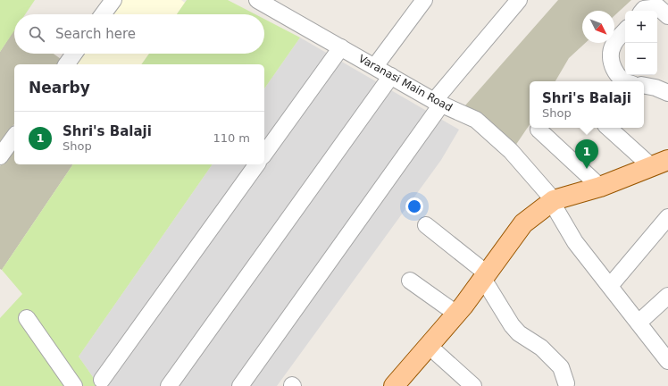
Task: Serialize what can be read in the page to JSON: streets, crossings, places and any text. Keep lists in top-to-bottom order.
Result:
{
  "streets": {
    "street": ["Varanasi Main Road"]
  },
  "north": "bottom right",
  "page": {
    "map_buttons": ["+", "−"],
    "search": "Search here",
    "heading": "Nearby",
    "popup": ["Shri's Balaji", "Shop"],
    "list": [
      {
        "mark": "1",
        "name": "Shri's Balaji",
        "note": "Shop",
        "value": "110 m"
      }
    ],
    "pins": "1"
  }
}
